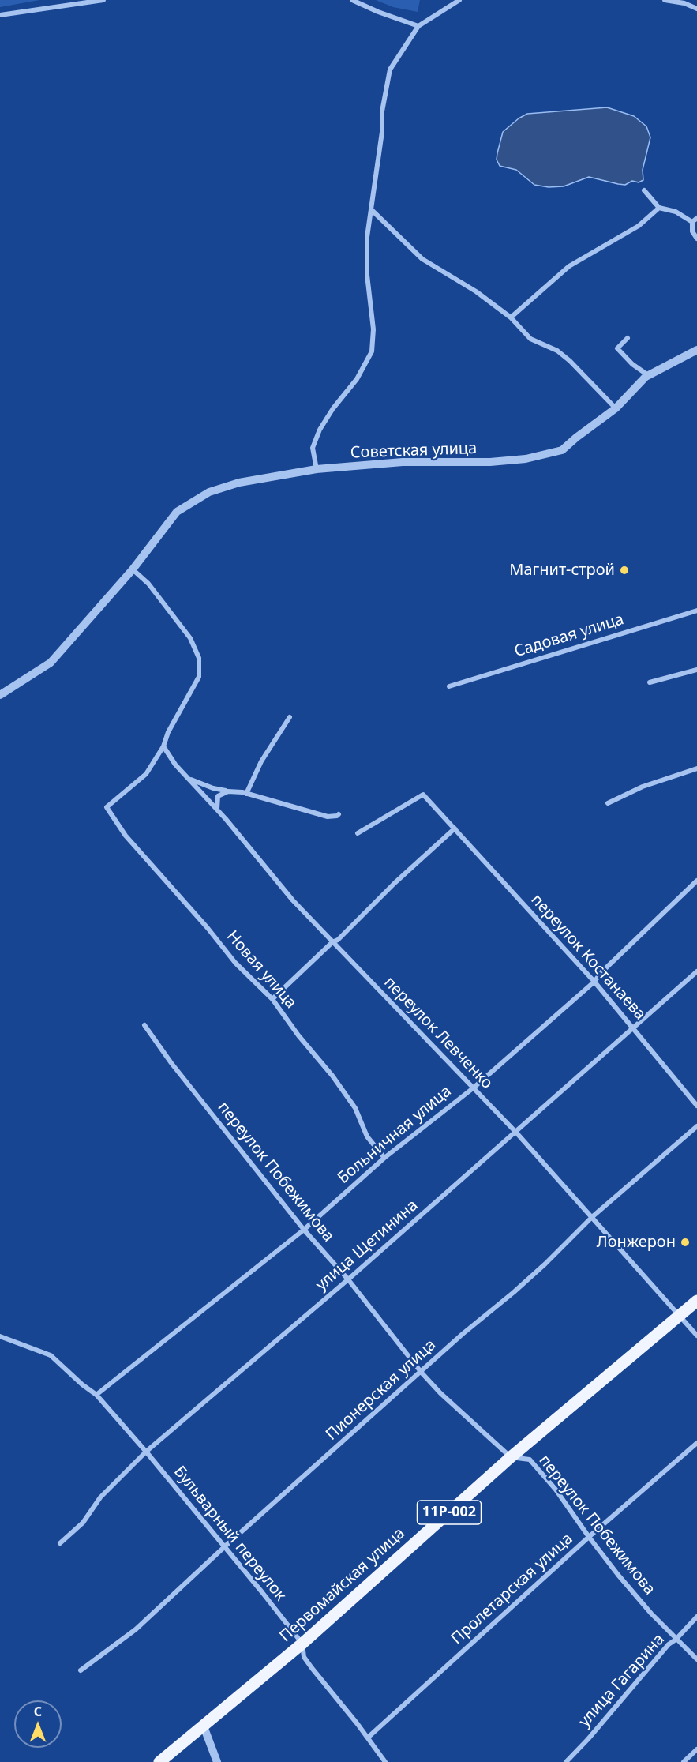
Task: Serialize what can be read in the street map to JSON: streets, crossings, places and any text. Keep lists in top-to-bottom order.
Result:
{
  "streets": {
    "main road": ["11Р-002", "Первомайская улица"],
    "street": [
      "Советская улица",
      "Садовая улица",
      "переулок Костанаева",
      "Новая улица",
      "переулок Левченко",
      "Больничная улица",
      "переулок Побежимова",
      "улица Щетинина",
      "Пионерская улица",
      "Бульварный переулок",
      "Пролетарская улица",
      "улица Гагарина"
    ]
  },
  "crossings": [
    ["переулок Костанаева", "Больничная улица"],
    ["переулок Костанаева", "улица Щетинина"],
    ["Новая улица", "переулок Левченко"],
    ["Новая улица", "Больничная улица"],
    ["переулок Левченко", "Больничная улица"],
    ["переулок Левченко", "улица Щетинина"],
    ["переулок Левченко", "Пионерская улица"],
    ["переулок Левченко", "Первомайская улица"],
    ["Больничная улица", "переулок Побежимова"],
    ["Больничная улица", "Бульварный переулок"],
    ["переулок Побежимова", "улица Щетинина"],
    ["переулок Побежимова", "Пионерская улица"],
    ["переулок Побежимова", "Первомайская улица"],
    ["переулок Побежимова", "Пролетарская улица"],
    ["переулок Побежимова", "улица Гагарина"],
    ["улица Щетинина", "Бульварный переулок"],
    ["Пионерская улица", "Бульварный переулок"],
    ["Бульварный переулок", "Первомайская улица"],
    ["Бульварный переулок", "Пролетарская улица"]
  ],
  "places": ["Магнит-строй", "Лонжерон"],
  "north": "top"
}
